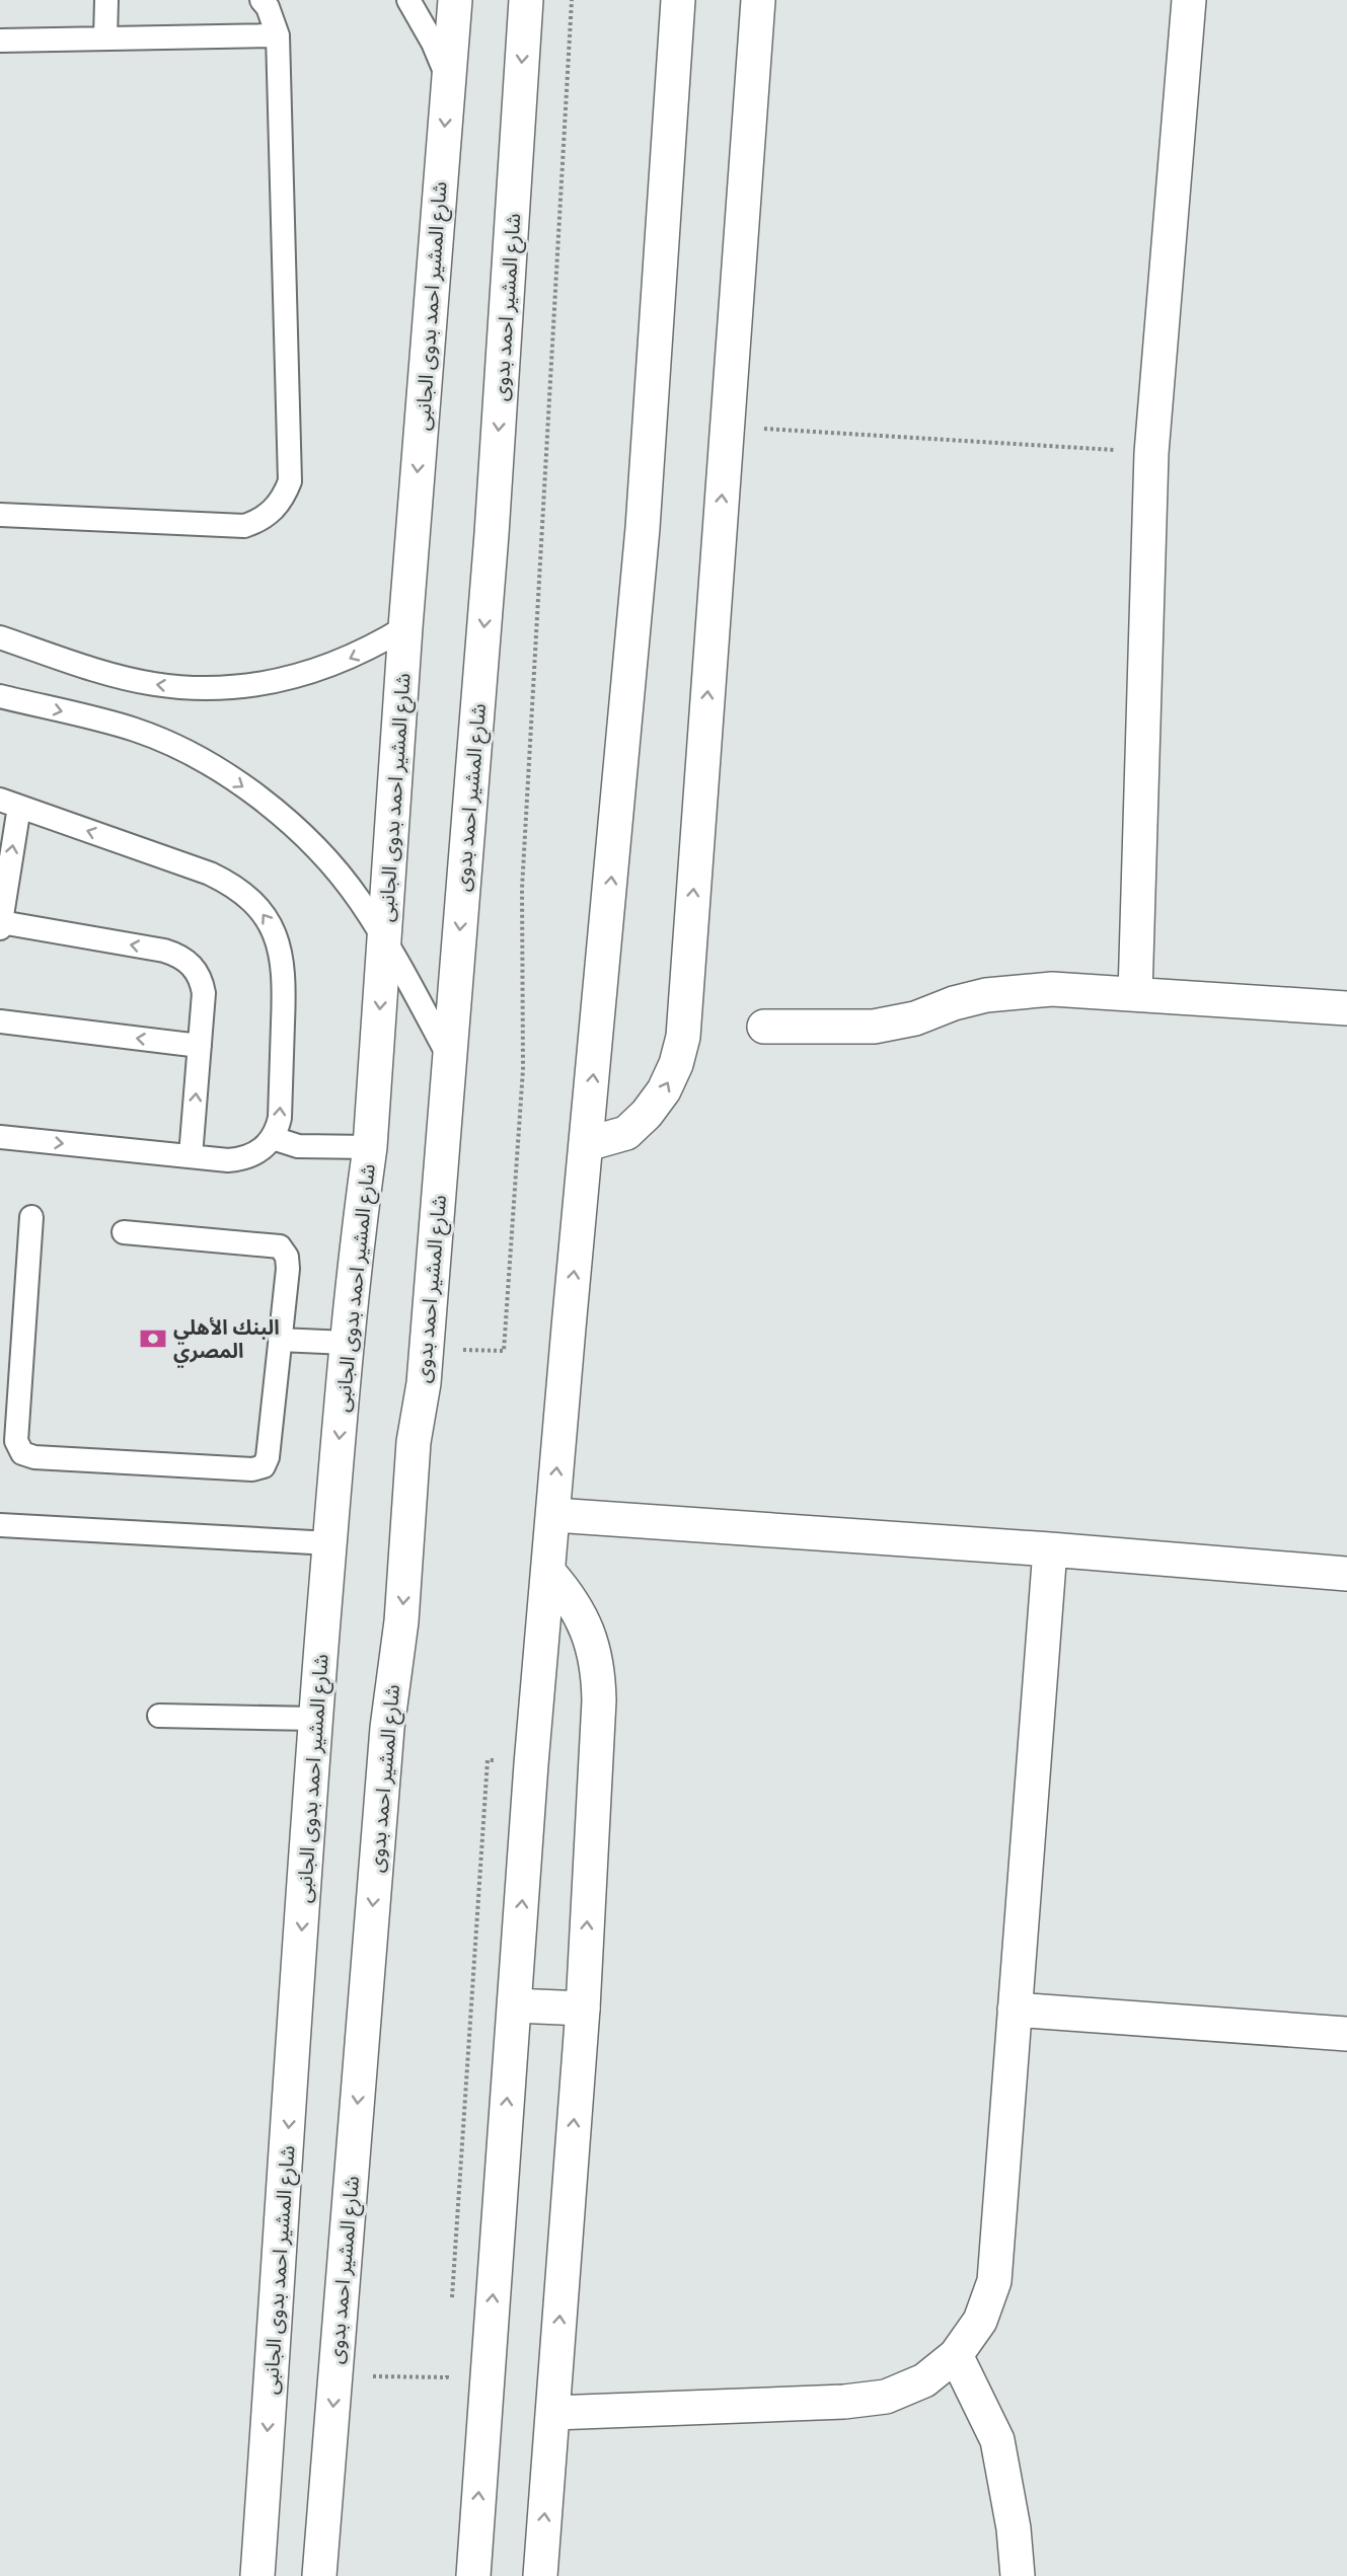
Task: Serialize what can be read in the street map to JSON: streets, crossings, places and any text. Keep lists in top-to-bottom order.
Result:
{
  "streets": {
    "street": ["شارع المشير احمد بدوى الجانبى", "شارع المشير احمد بدوى"]
  },
  "places": {
    "bank": ["البنك الأهلي المصري"]
  }
}
